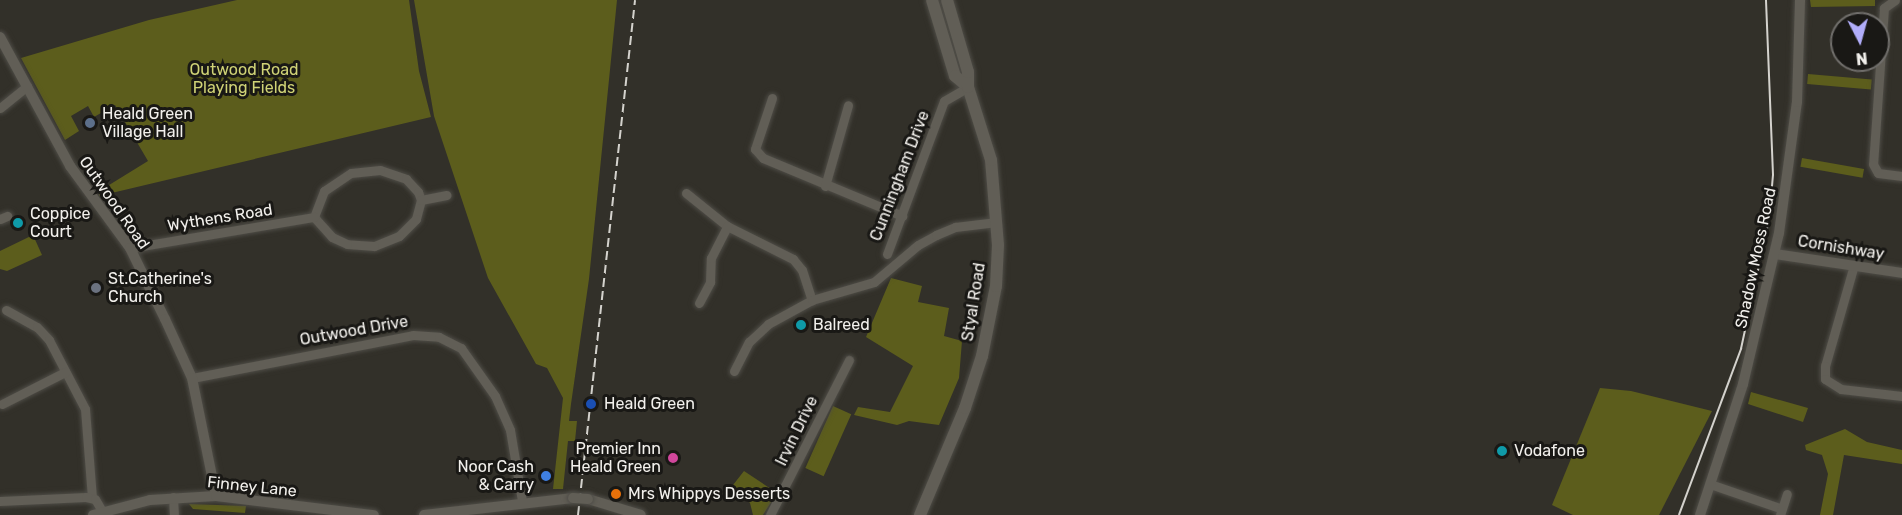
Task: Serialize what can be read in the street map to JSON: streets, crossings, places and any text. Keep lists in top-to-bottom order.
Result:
{
  "streets": {
    "main road": ["Styal Road"],
    "street": [
      "Cunningham Drive",
      "Outwood Road",
      "Wythens Road",
      "Cornishway",
      "Shadow Moss Road",
      "Outwood Drive",
      "Irvin Drive",
      "Finney Lane"
    ]
  },
  "crossings": [
    ["Cunningham Drive", "Styal Road"],
    ["Outwood Road", "Wythens Road"],
    ["Outwood Road", "Outwood Drive"],
    ["Outwood Road", "Finney Lane"],
    ["Cornishway", "Shadow Moss Road"]
  ],
  "parks": ["Outwood Road Playing Fields"],
  "places": [
    "Heald Green Village Hall",
    "Coppice Court",
    "St.Catherine's Church",
    "Balreed",
    "Heald Green",
    "Vodafone",
    "Premier Inn Heald Green",
    "Noor Cash & Carry",
    "Mrs Whippys Desserts"
  ],
  "north": "bottom"
}
